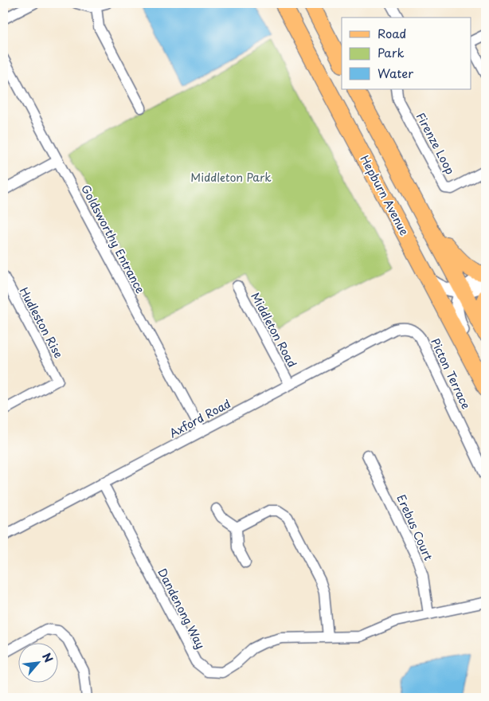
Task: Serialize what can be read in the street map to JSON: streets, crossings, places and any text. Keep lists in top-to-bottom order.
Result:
{
  "streets": {
    "main road": ["Hepburn Avenue"],
    "street": [
      "Firenze Loop",
      "Goldsworthy Entrance",
      "Hudleston Rise",
      "Middleton Road",
      "Picton Terrace",
      "Axford Road",
      "Erebus Court",
      "Dandenong Way"
    ]
  },
  "crossings": [
    ["Goldsworthy Entrance", "Axford Road"],
    ["Middleton Road", "Axford Road"],
    ["Picton Terrace", "Axford Road"],
    ["Axford Road", "Dandenong Way"],
    ["Erebus Court", "Dandenong Way"]
  ],
  "parks": ["Middleton Park"],
  "legend": ["Road", "Park", "Water"],
  "north": "top right"
}
